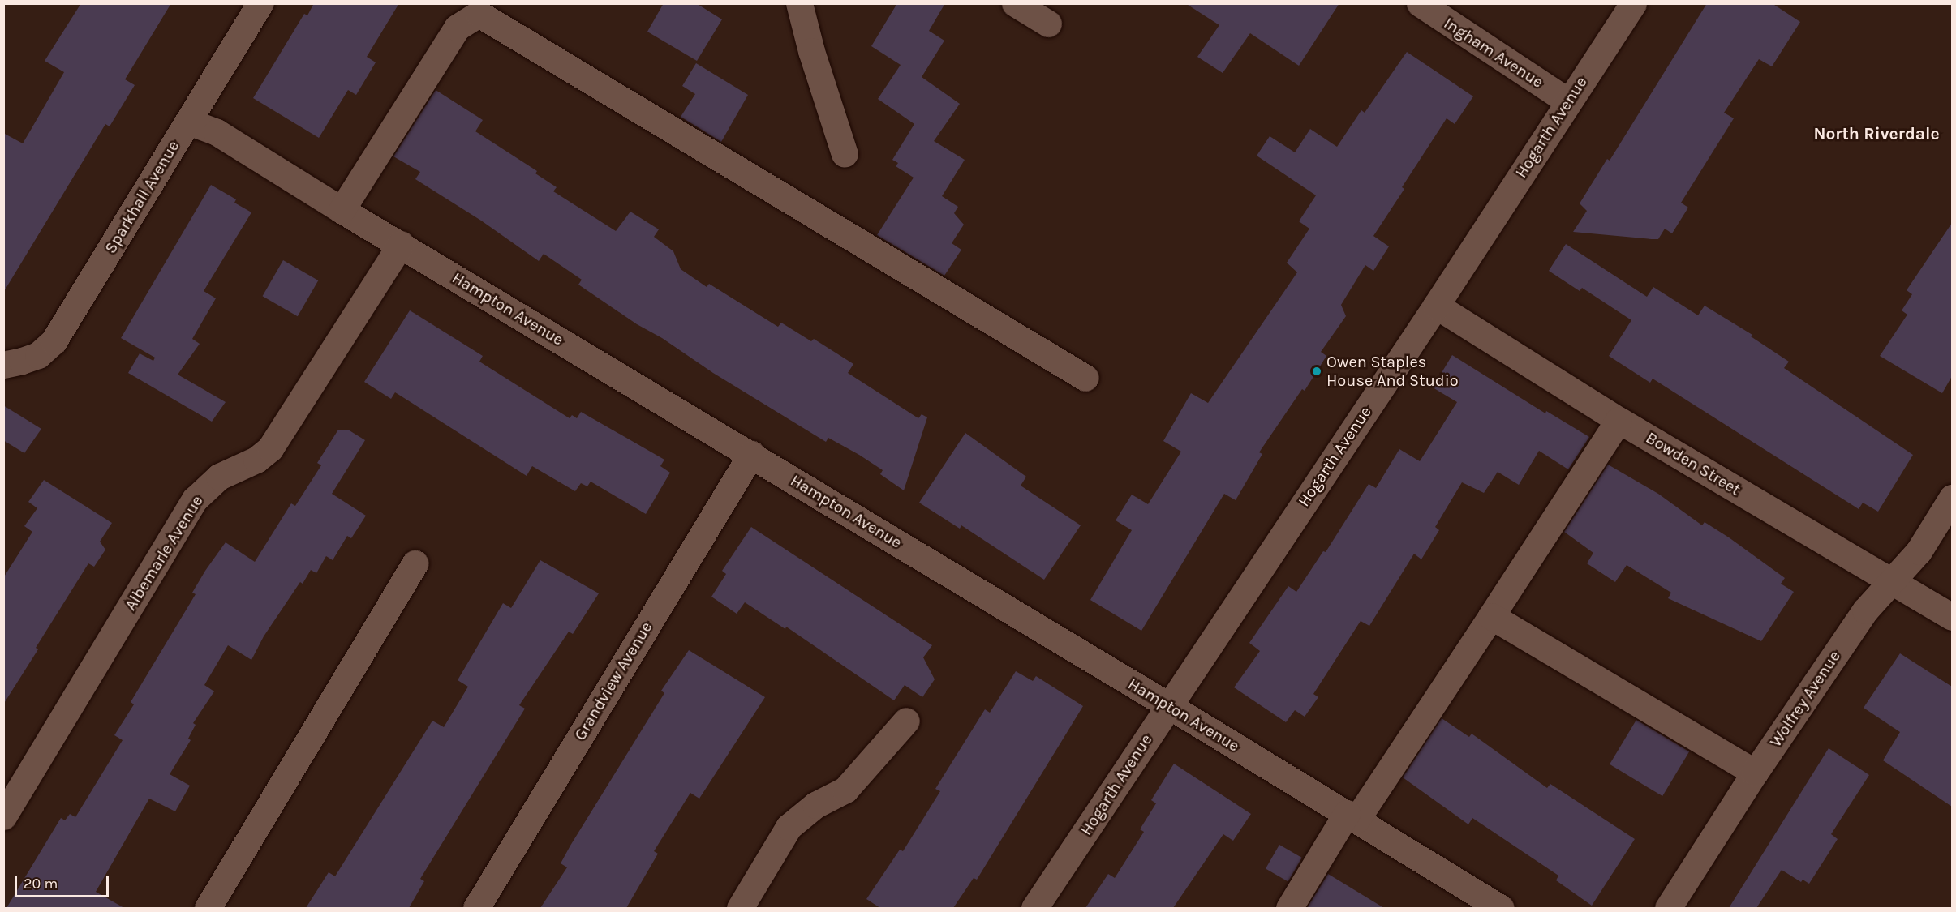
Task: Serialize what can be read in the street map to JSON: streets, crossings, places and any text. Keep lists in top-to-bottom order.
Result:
{
  "streets": {
    "street": [
      "Ingham Avenue",
      "Hogarth Avenue",
      "Sparkhall Avenue",
      "Hampton Avenue",
      "Bowden Street",
      "Albemarle Avenue",
      "Grandview Avenue",
      "Wolfrey Avenue"
    ]
  },
  "crossings": [
    ["Ingham Avenue", "Hogarth Avenue"],
    ["Hogarth Avenue", "Hampton Avenue"],
    ["Hogarth Avenue", "Bowden Street"],
    ["Sparkhall Avenue", "Hampton Avenue"],
    ["Hampton Avenue", "Albemarle Avenue"],
    ["Hampton Avenue", "Grandview Avenue"],
    ["Bowden Street", "Wolfrey Avenue"]
  ],
  "districts": ["North Riverdale"],
  "places": ["Owen Staples House And Studio"],
  "scale_bar": "20 m"
}
